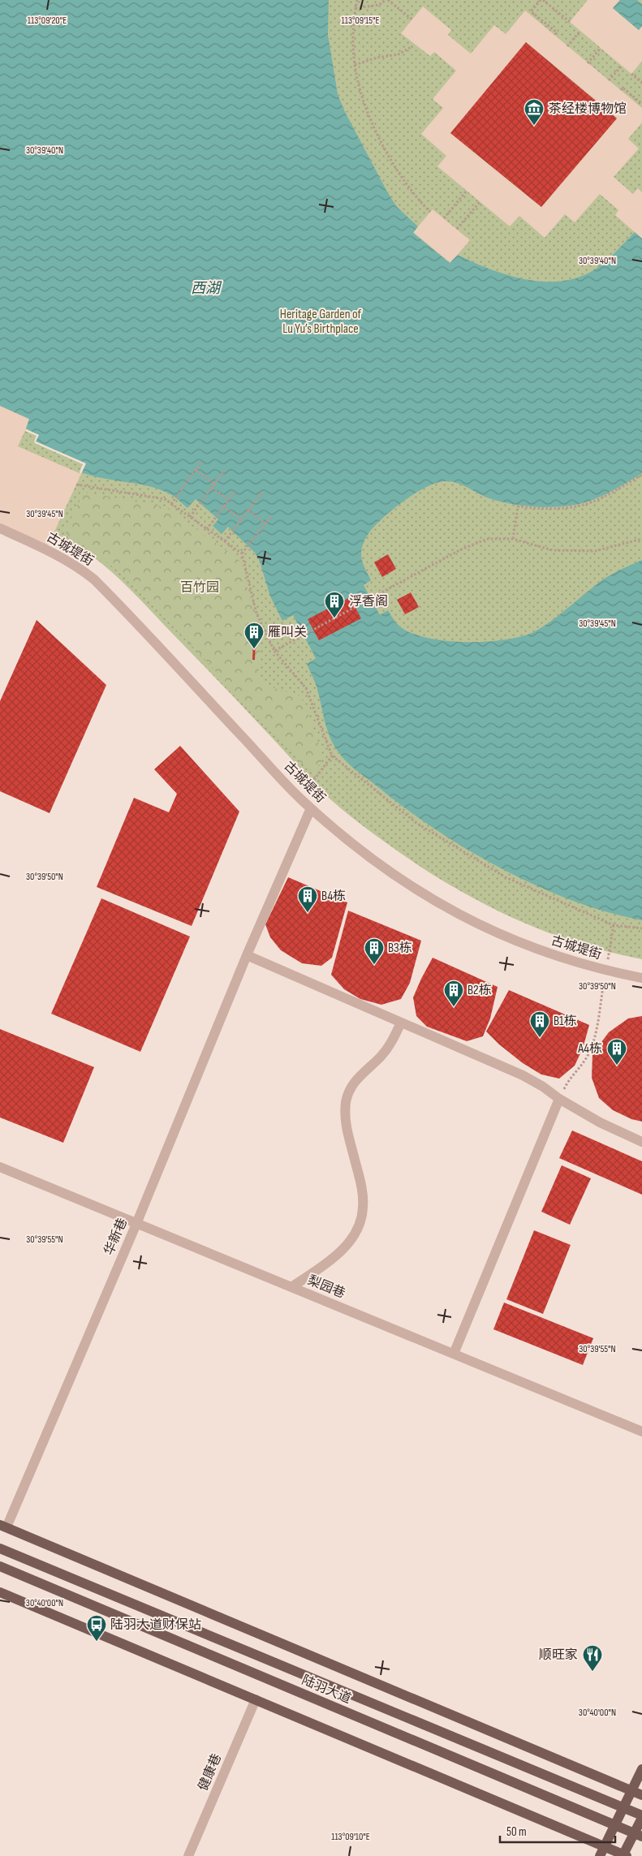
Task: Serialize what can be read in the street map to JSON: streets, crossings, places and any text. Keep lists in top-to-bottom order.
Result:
{
  "streets": {
    "main road": ["陆羽大道"],
    "street": [
      "古城堤街",
      "华新巷",
      "梨园巷",
      "健康巷"
    ]
  },
  "crossings": [
    ["古城堤街", "华新巷"],
    ["华新巷", "梨园巷"]
  ],
  "water": ["西湖"],
  "parks": ["Heritage Garden of Lu Yu’s Birthplace", "百竹园"],
  "places": {
    "museum": ["茶经楼博物馆"],
    "building": [
      "浮香阁",
      "雁叫关",
      "B4栋",
      "B3栋",
      "B2栋",
      "B1栋",
      "A4栋"
    ],
    "bus stop": ["陆羽大道财保站"],
    "restaurant": ["顺旺家"]
  },
  "scale_bar": "50 m",
  "coordinates": [
    "113°09'20\"E",
    "113°09'15\"E",
    "30°39'40\"N",
    "30°39'45\"N",
    "30°39'50\"N",
    "30°39'55\"N",
    "30°40'00\"N",
    "113°09'10\"E"
  ]
}
